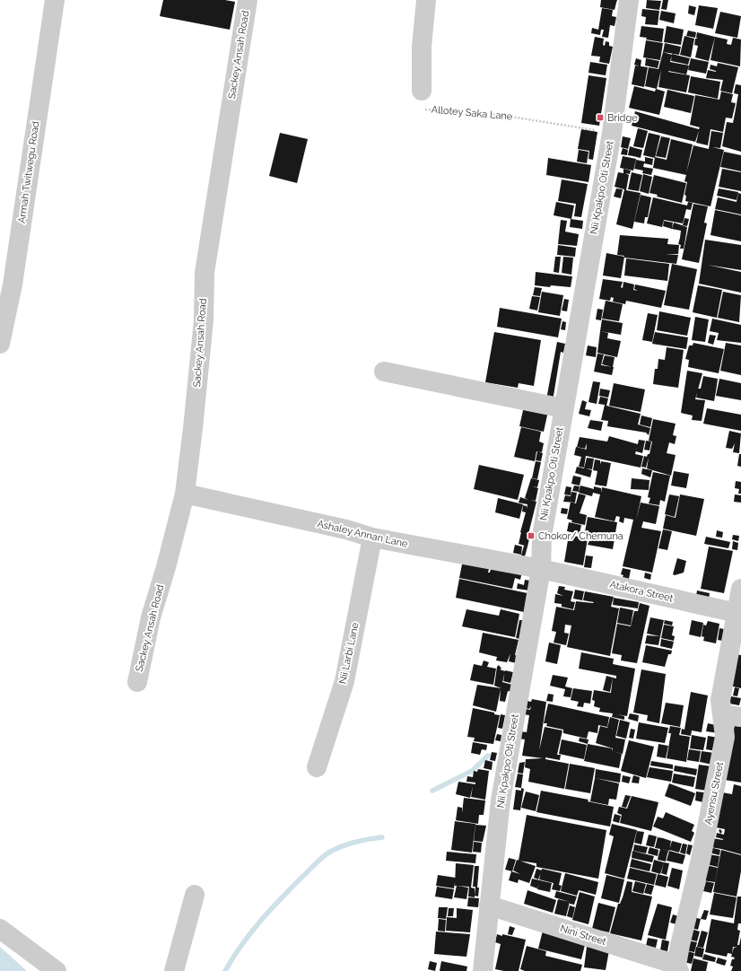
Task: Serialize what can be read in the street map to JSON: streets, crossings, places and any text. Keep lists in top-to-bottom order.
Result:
{
  "streets": {
    "street": [
      "Sackey Ansah Road",
      "Armah Twitwegu Road",
      "Nii Kpakpo Oti Street",
      "Ashaley Annan Lane",
      "Atakora Street",
      "Nii Larbi Lane",
      "Ayensu Street",
      "Nini Street"
    ],
    "path": ["Allotey Saka Lane"]
  },
  "crossings": [
    ["Sackey Ansah Road", "Ashaley Annan Lane"],
    ["Allotey Saka Lane", "Nii Kpakpo Oti Street"],
    ["Nii Kpakpo Oti Street", "Ashaley Annan Lane"],
    ["Nii Kpakpo Oti Street", "Atakora Street"],
    ["Nii Kpakpo Oti Street", "Nini Street"],
    ["Ashaley Annan Lane", "Atakora Street"],
    ["Ashaley Annan Lane", "Nii Larbi Lane"],
    ["Atakora Street", "Ayensu Street"],
    ["Ayensu Street", "Nini Street"]
  ],
  "places": {
    "transit": ["Bridge", "Chokor/ Chemuna"]
  }
}
